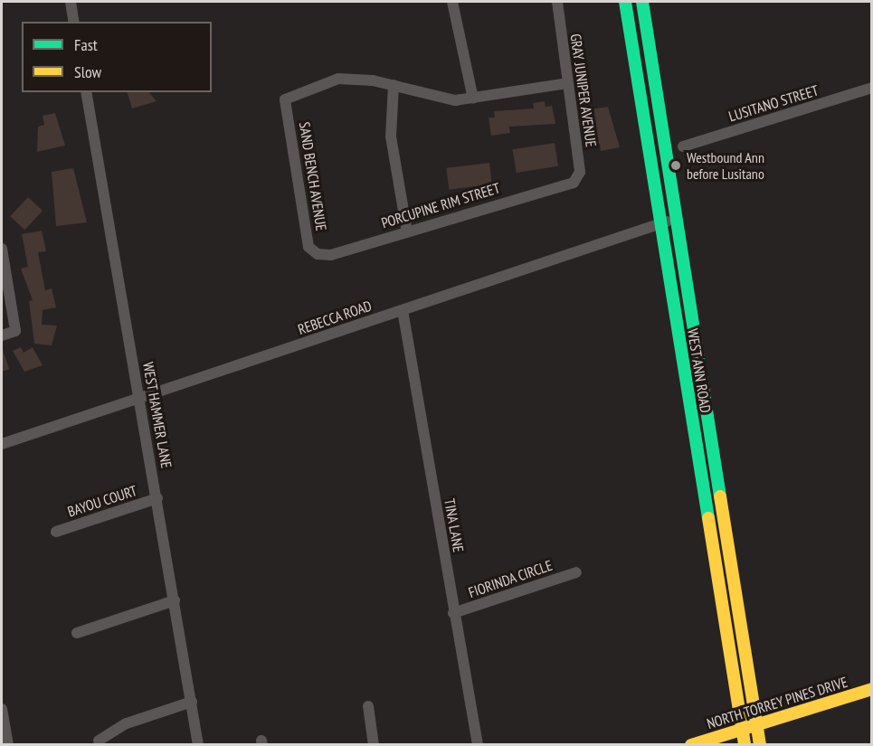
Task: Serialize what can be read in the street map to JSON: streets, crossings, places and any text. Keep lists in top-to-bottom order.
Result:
{
  "streets": {
    "main road": ["WEST ANN ROAD", "NORTH TORREY PINES DRIVE"],
    "street": [
      "GRAY JUNIPER AVENUE",
      "LUSITANO STREET",
      "SAND BENCH AVENUE",
      "PORCUPINE RIM STREET",
      "REBECCA ROAD",
      "WEST HAMMER LANE",
      "BAYOU COURT",
      "TINA LANE",
      "FIORINDA CIRCLE"
    ]
  },
  "crossings": [
    ["GRAY JUNIPER AVENUE", "PORCUPINE RIM STREET"],
    ["SAND BENCH AVENUE", "PORCUPINE RIM STREET"],
    ["REBECCA ROAD", "WEST ANN ROAD"],
    ["REBECCA ROAD", "WEST HAMMER LANE"],
    ["REBECCA ROAD", "TINA LANE"],
    ["WEST ANN ROAD", "NORTH TORREY PINES DRIVE"],
    ["WEST HAMMER LANE", "BAYOU COURT"],
    ["TINA LANE", "FIORINDA CIRCLE"]
  ],
  "places": ["Westbound Ann before Lusitano"],
  "legend": ["Fast", "Slow"]
}
